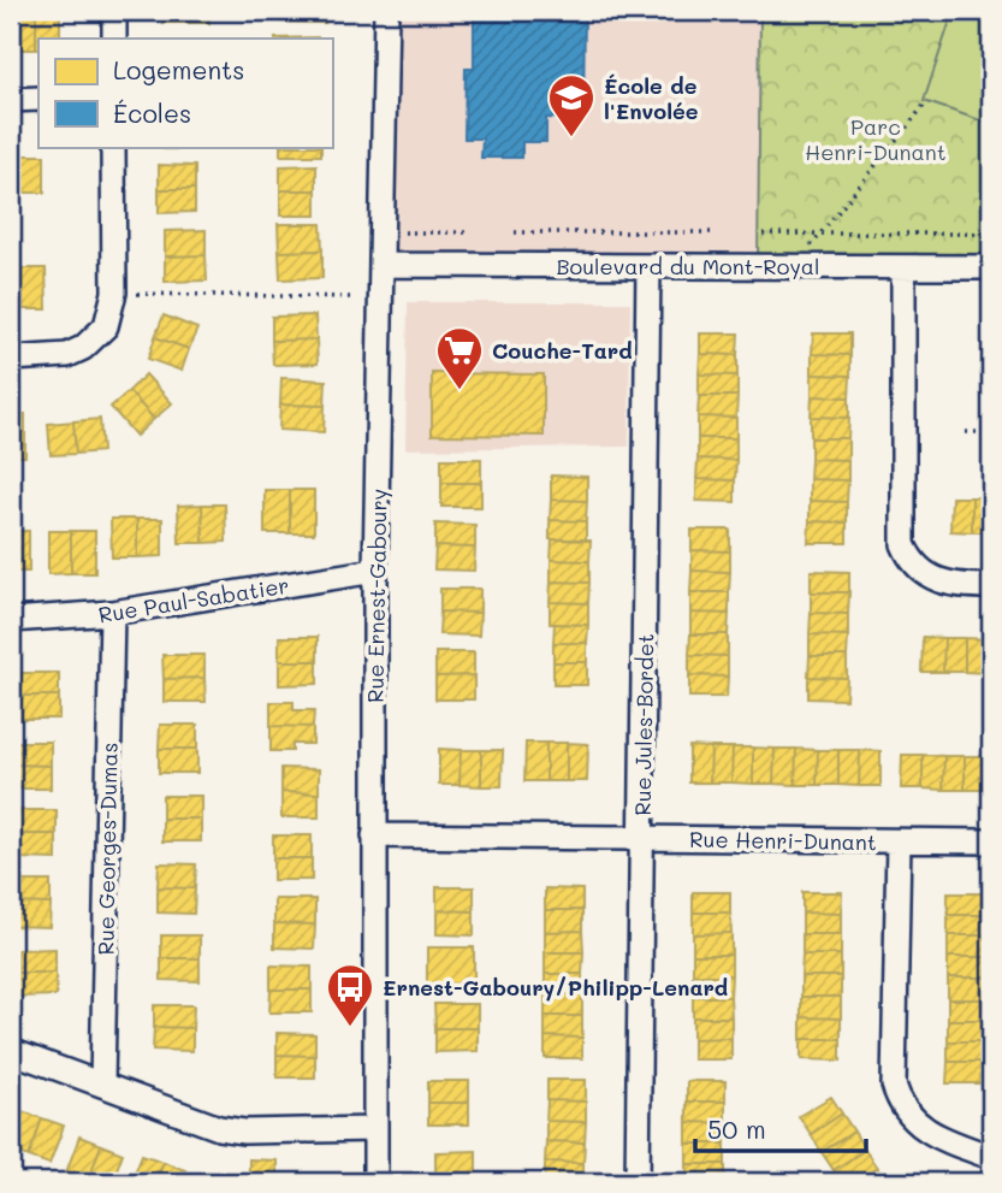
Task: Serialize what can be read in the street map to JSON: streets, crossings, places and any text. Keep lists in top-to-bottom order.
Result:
{
  "streets": {
    "street": [
      "Boulevard du Mont-Royal",
      "Rue Ernest-Gaboury",
      "Rue Paul-Sabatier",
      "Rue Jules-Bordet",
      "Rue Henri-Dunant",
      "Rue Georges-Dumas"
    ]
  },
  "crossings": [
    ["Boulevard du Mont-Royal", "Rue Ernest-Gaboury"],
    ["Boulevard du Mont-Royal", "Rue Jules-Bordet"],
    ["Rue Ernest-Gaboury", "Rue Paul-Sabatier"],
    ["Rue Ernest-Gaboury", "Rue Henri-Dunant"],
    ["Rue Paul-Sabatier", "Rue Georges-Dumas"],
    ["Rue Jules-Bordet", "Rue Henri-Dunant"]
  ],
  "parks": ["Parc Henri-Dunant"],
  "places": {
    "school or university": ["École de l'Envolée"],
    "supermarket": ["Couche-Tard"],
    "bus stop": ["Ernest-Gaboury/Philipp-Lenard"]
  },
  "legend": ["Logements", "Écoles"],
  "scale_bar": "50 m"
}
